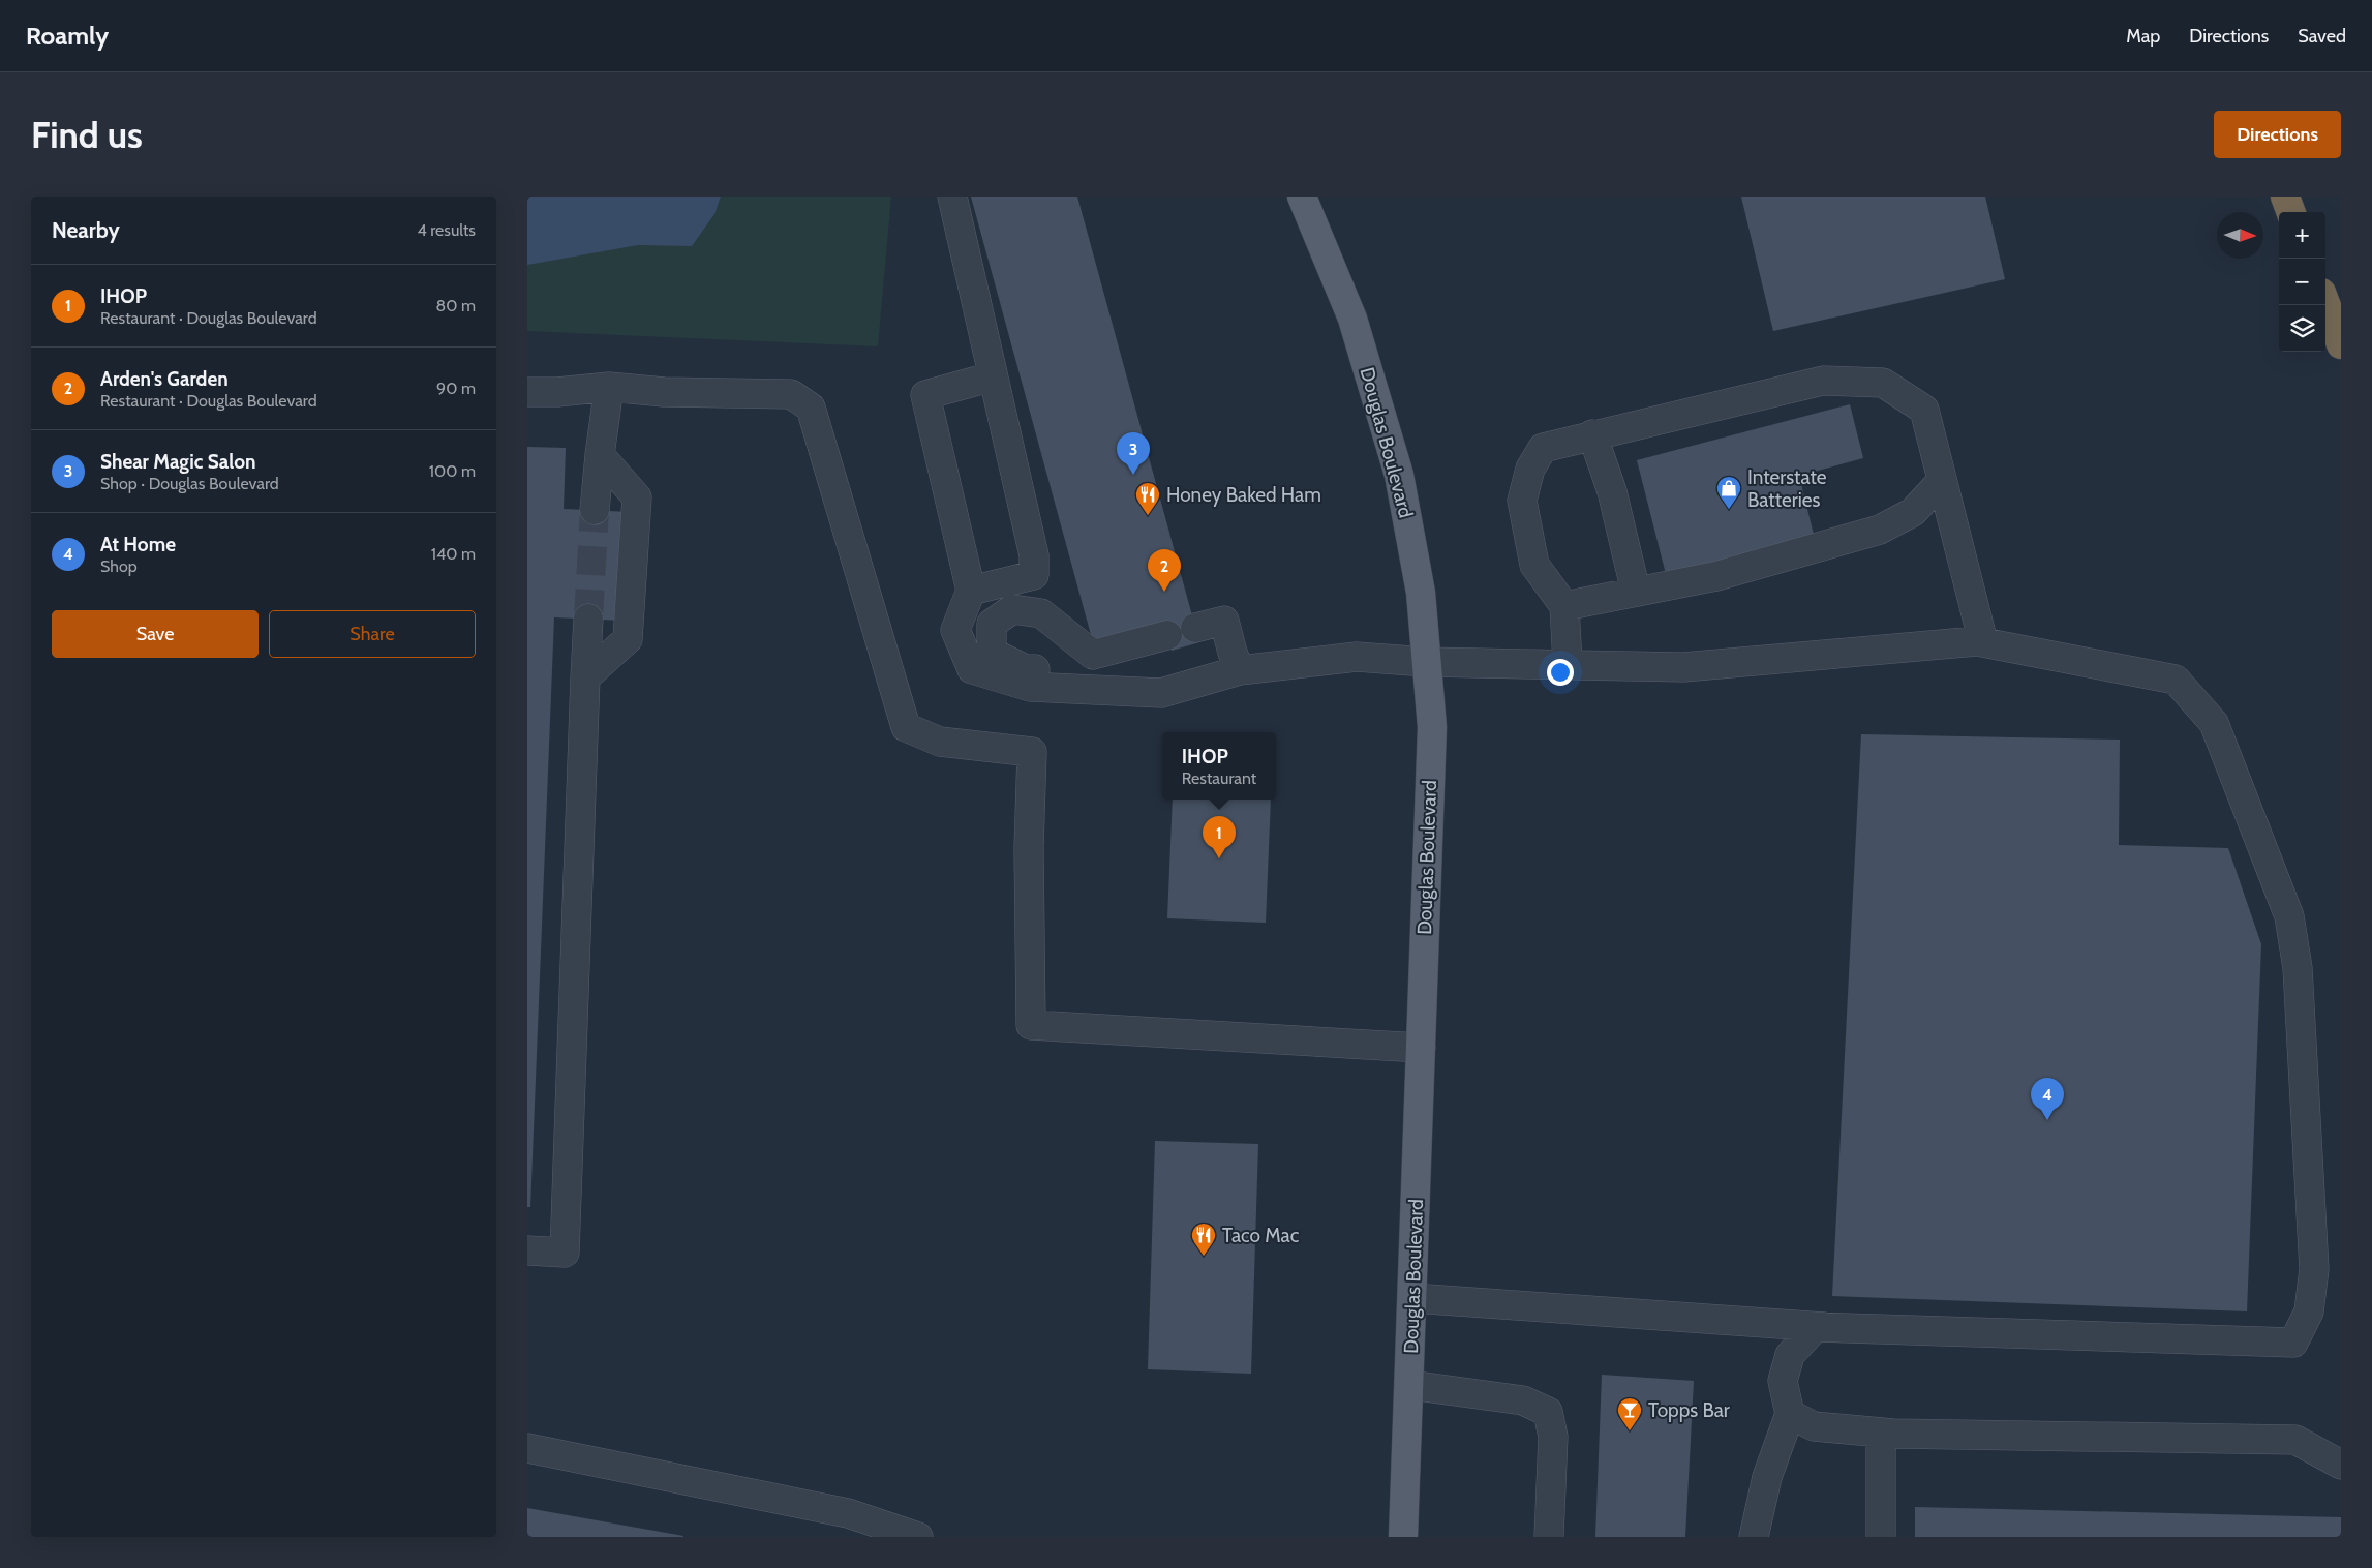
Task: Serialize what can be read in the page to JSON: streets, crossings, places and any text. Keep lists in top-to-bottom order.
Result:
{
  "streets": {
    "main road": ["Douglas Boulevard"]
  },
  "places": {
    "shop": ["Interstate Batteries"],
    "restaurant": ["Honey Baked Ham", "Taco Mac"],
    "bar": ["Topps Bar"]
  },
  "north": "right",
  "page": {
    "header": "Roamly",
    "nav": ["Map", "Directions", "Saved"],
    "buttons": [
      "Directions",
      ["Save", "Share"]
    ],
    "title": "Find us",
    "heading": ["Nearby", "4 results"],
    "map_buttons": ["+", "−"],
    "list": [
      {
        "mark": "1",
        "name": "IHOP",
        "note": "Restaurant · Douglas Boulevard",
        "value": "80 m"
      },
      {
        "mark": "2",
        "name": "Arden's Garden",
        "note": "Restaurant · Douglas Boulevard",
        "value": "90 m"
      },
      {
        "mark": "3",
        "name": "Shear Magic Salon",
        "note": "Shop · Douglas Boulevard",
        "value": "100 m"
      },
      {
        "mark": "4",
        "name": "At Home",
        "note": "Shop",
        "value": "140 m"
      }
    ],
    "pins": [
      "3",
      "2",
      "1",
      "4"
    ],
    "popup": ["IHOP", "Restaurant"]
  }
}
